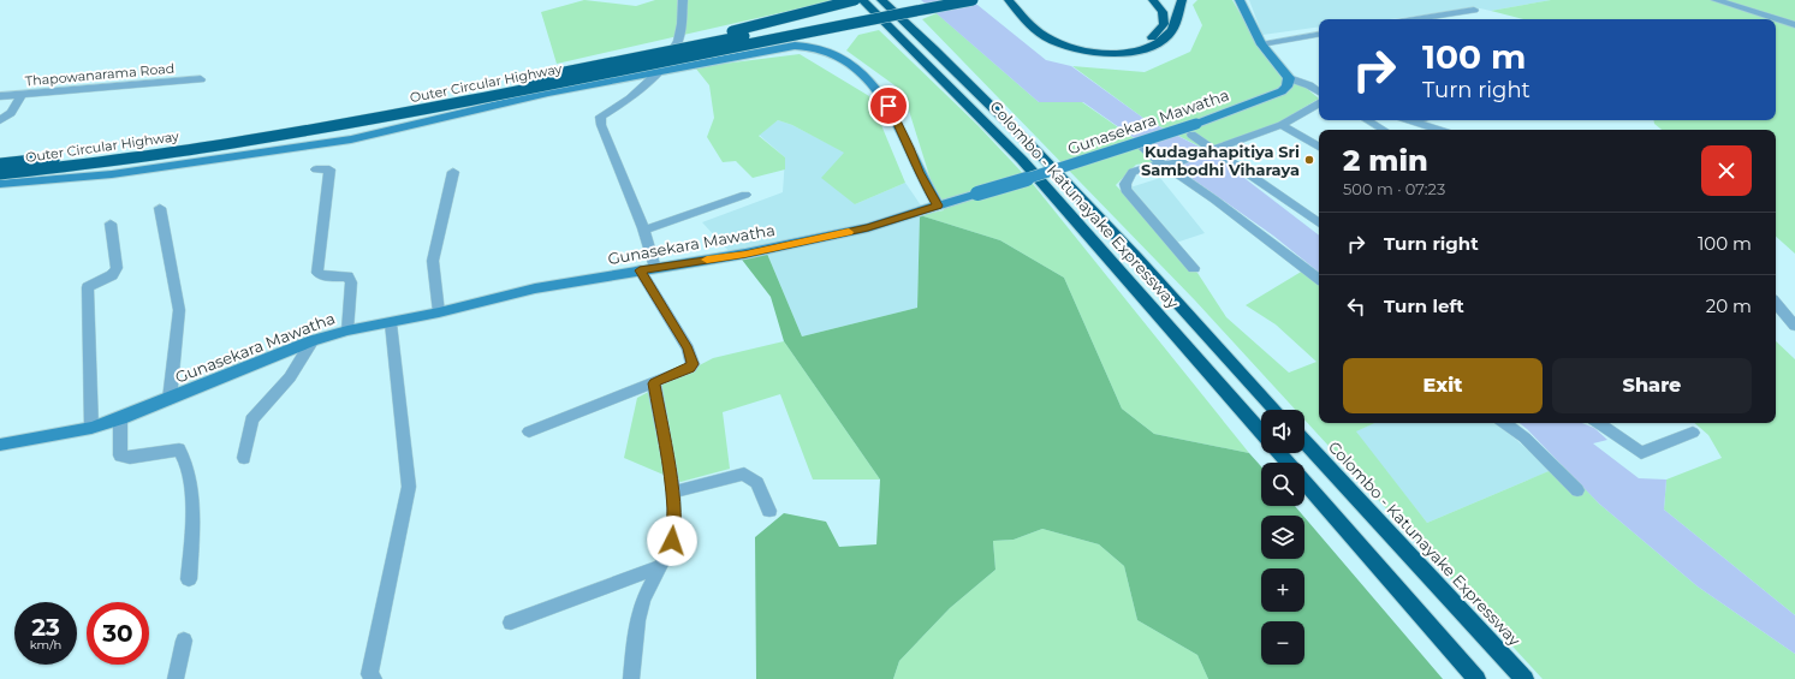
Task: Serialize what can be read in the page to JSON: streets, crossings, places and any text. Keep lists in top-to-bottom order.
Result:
{
  "streets": {
    "highway": ["Outer Circular Highway", "Colombo - Katunayake Expressway"],
    "street": ["Thapowanarama Road", "Gunasekara Mawatha"]
  },
  "places": ["Kudagahapitiya Sri Sambodhi Viharaya"],
  "page": {
    "turn": ["100 m", "Turn right"],
    "heading": ["2 min", "500 m · 07:23"],
    "list": [
      {
        "name": "Turn right",
        "value": "100 m"
      },
      {
        "name": "Turn left",
        "value": "20 m"
      }
    ],
    "buttons": ["Exit", "Share"],
    "map_buttons": ["+", "−"],
    "speed": "23 km/h",
    "limit": "30"
  }
}
